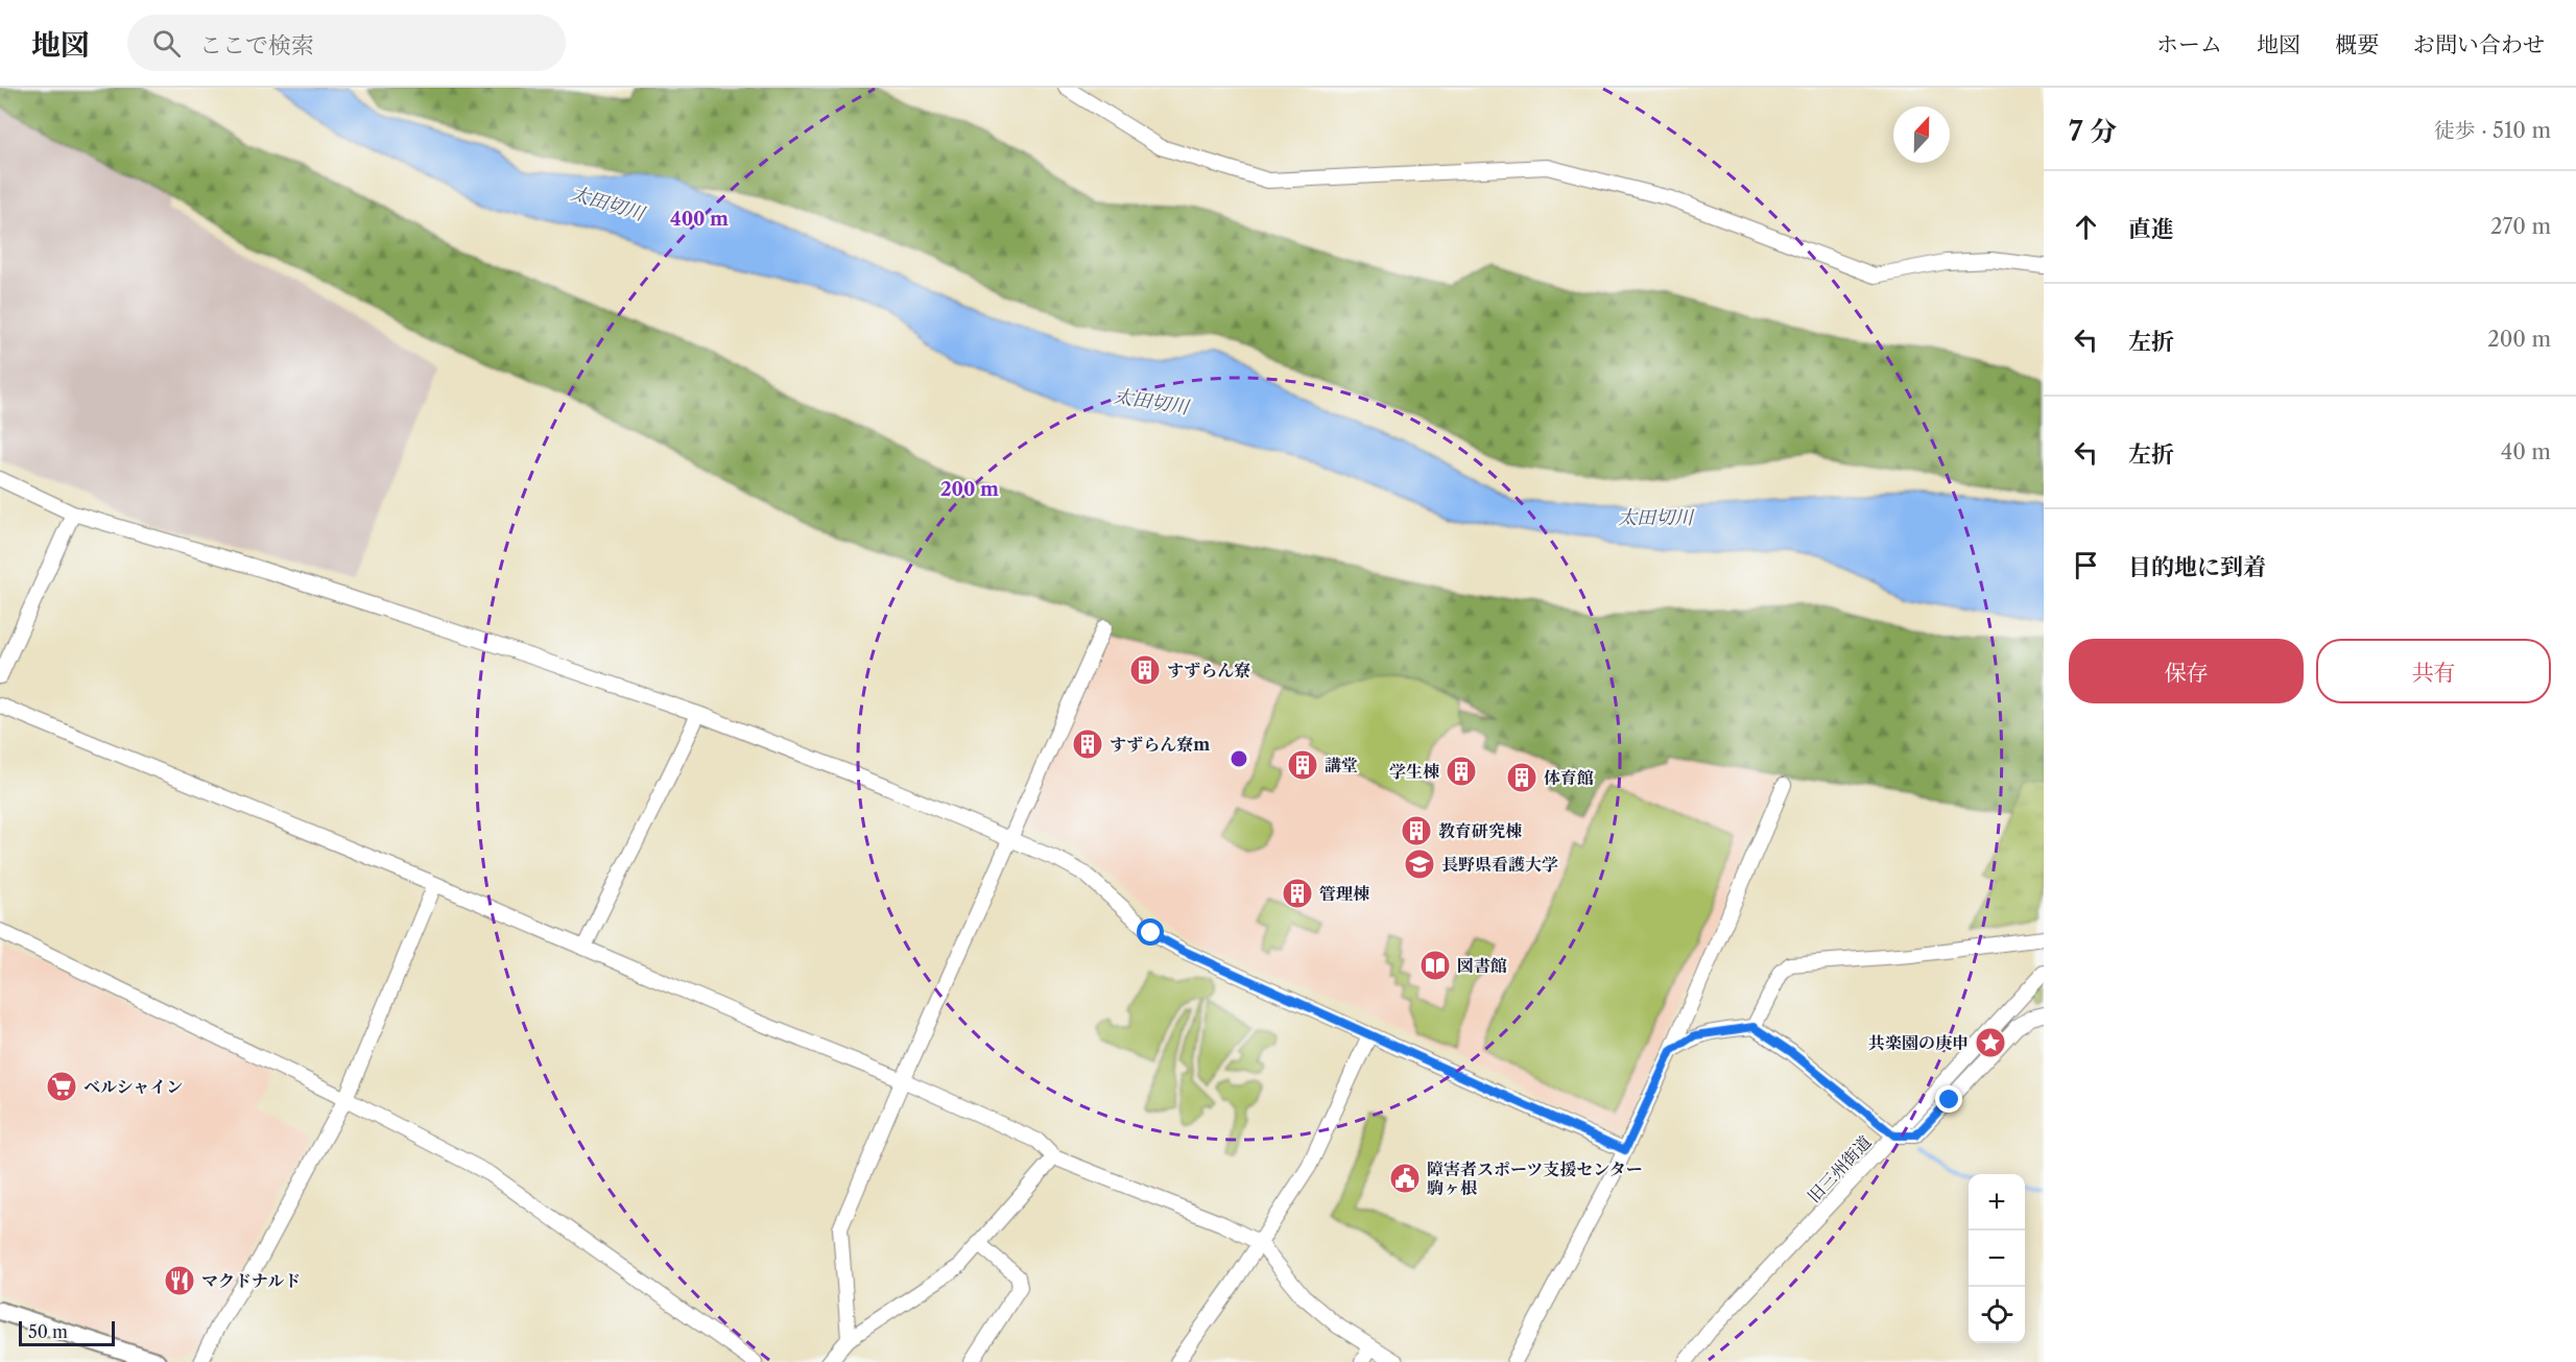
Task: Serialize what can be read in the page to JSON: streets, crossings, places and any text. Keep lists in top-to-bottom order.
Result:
{
  "streets": {
    "street": ["旧三州街道"]
  },
  "water": ["太田切川"],
  "places": {
    "building": [
      "すずらん寮",
      "すずらん寮m",
      "講堂",
      "学生棟",
      "体育館",
      "教育研究棟",
      "管理棟"
    ],
    "school or university": ["長野県看護大学"],
    "library": ["図書館"],
    "place": ["共楽園の庚申"],
    "supermarket": ["ベルシャイン"],
    "public building": ["障害者スポーツ支援センター 駒ヶ根"],
    "restaurant": ["マクドナルド"]
  },
  "scale_bar": "50 m",
  "north": "top",
  "page": {
    "header": "地図",
    "search": "ここで検索",
    "nav": [
      "ホーム",
      "地図",
      "概要",
      "お問い合わせ"
    ],
    "heading": ["7 分", "徒歩 · 510 m"],
    "list": [
      ["直進", "270 m"],
      ["左折", "200 m"],
      ["左折", "40 m"],
      "目的地に到着"
    ],
    "buttons": ["保存", "共有"],
    "map_buttons": ["+", "−"],
    "scale": "50 m"
  },
  "rings": ["400 m", "200 m"]
}
